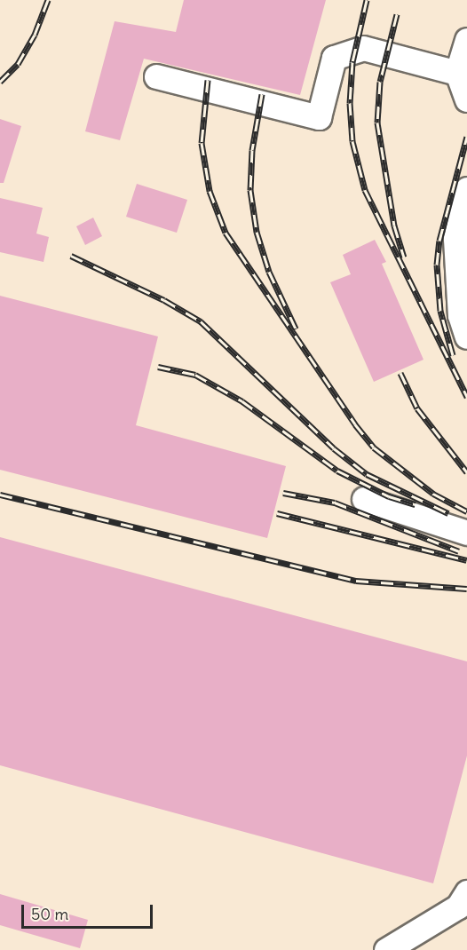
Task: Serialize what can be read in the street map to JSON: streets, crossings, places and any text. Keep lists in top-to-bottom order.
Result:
{
  "scale_bar": "50 m"
}
